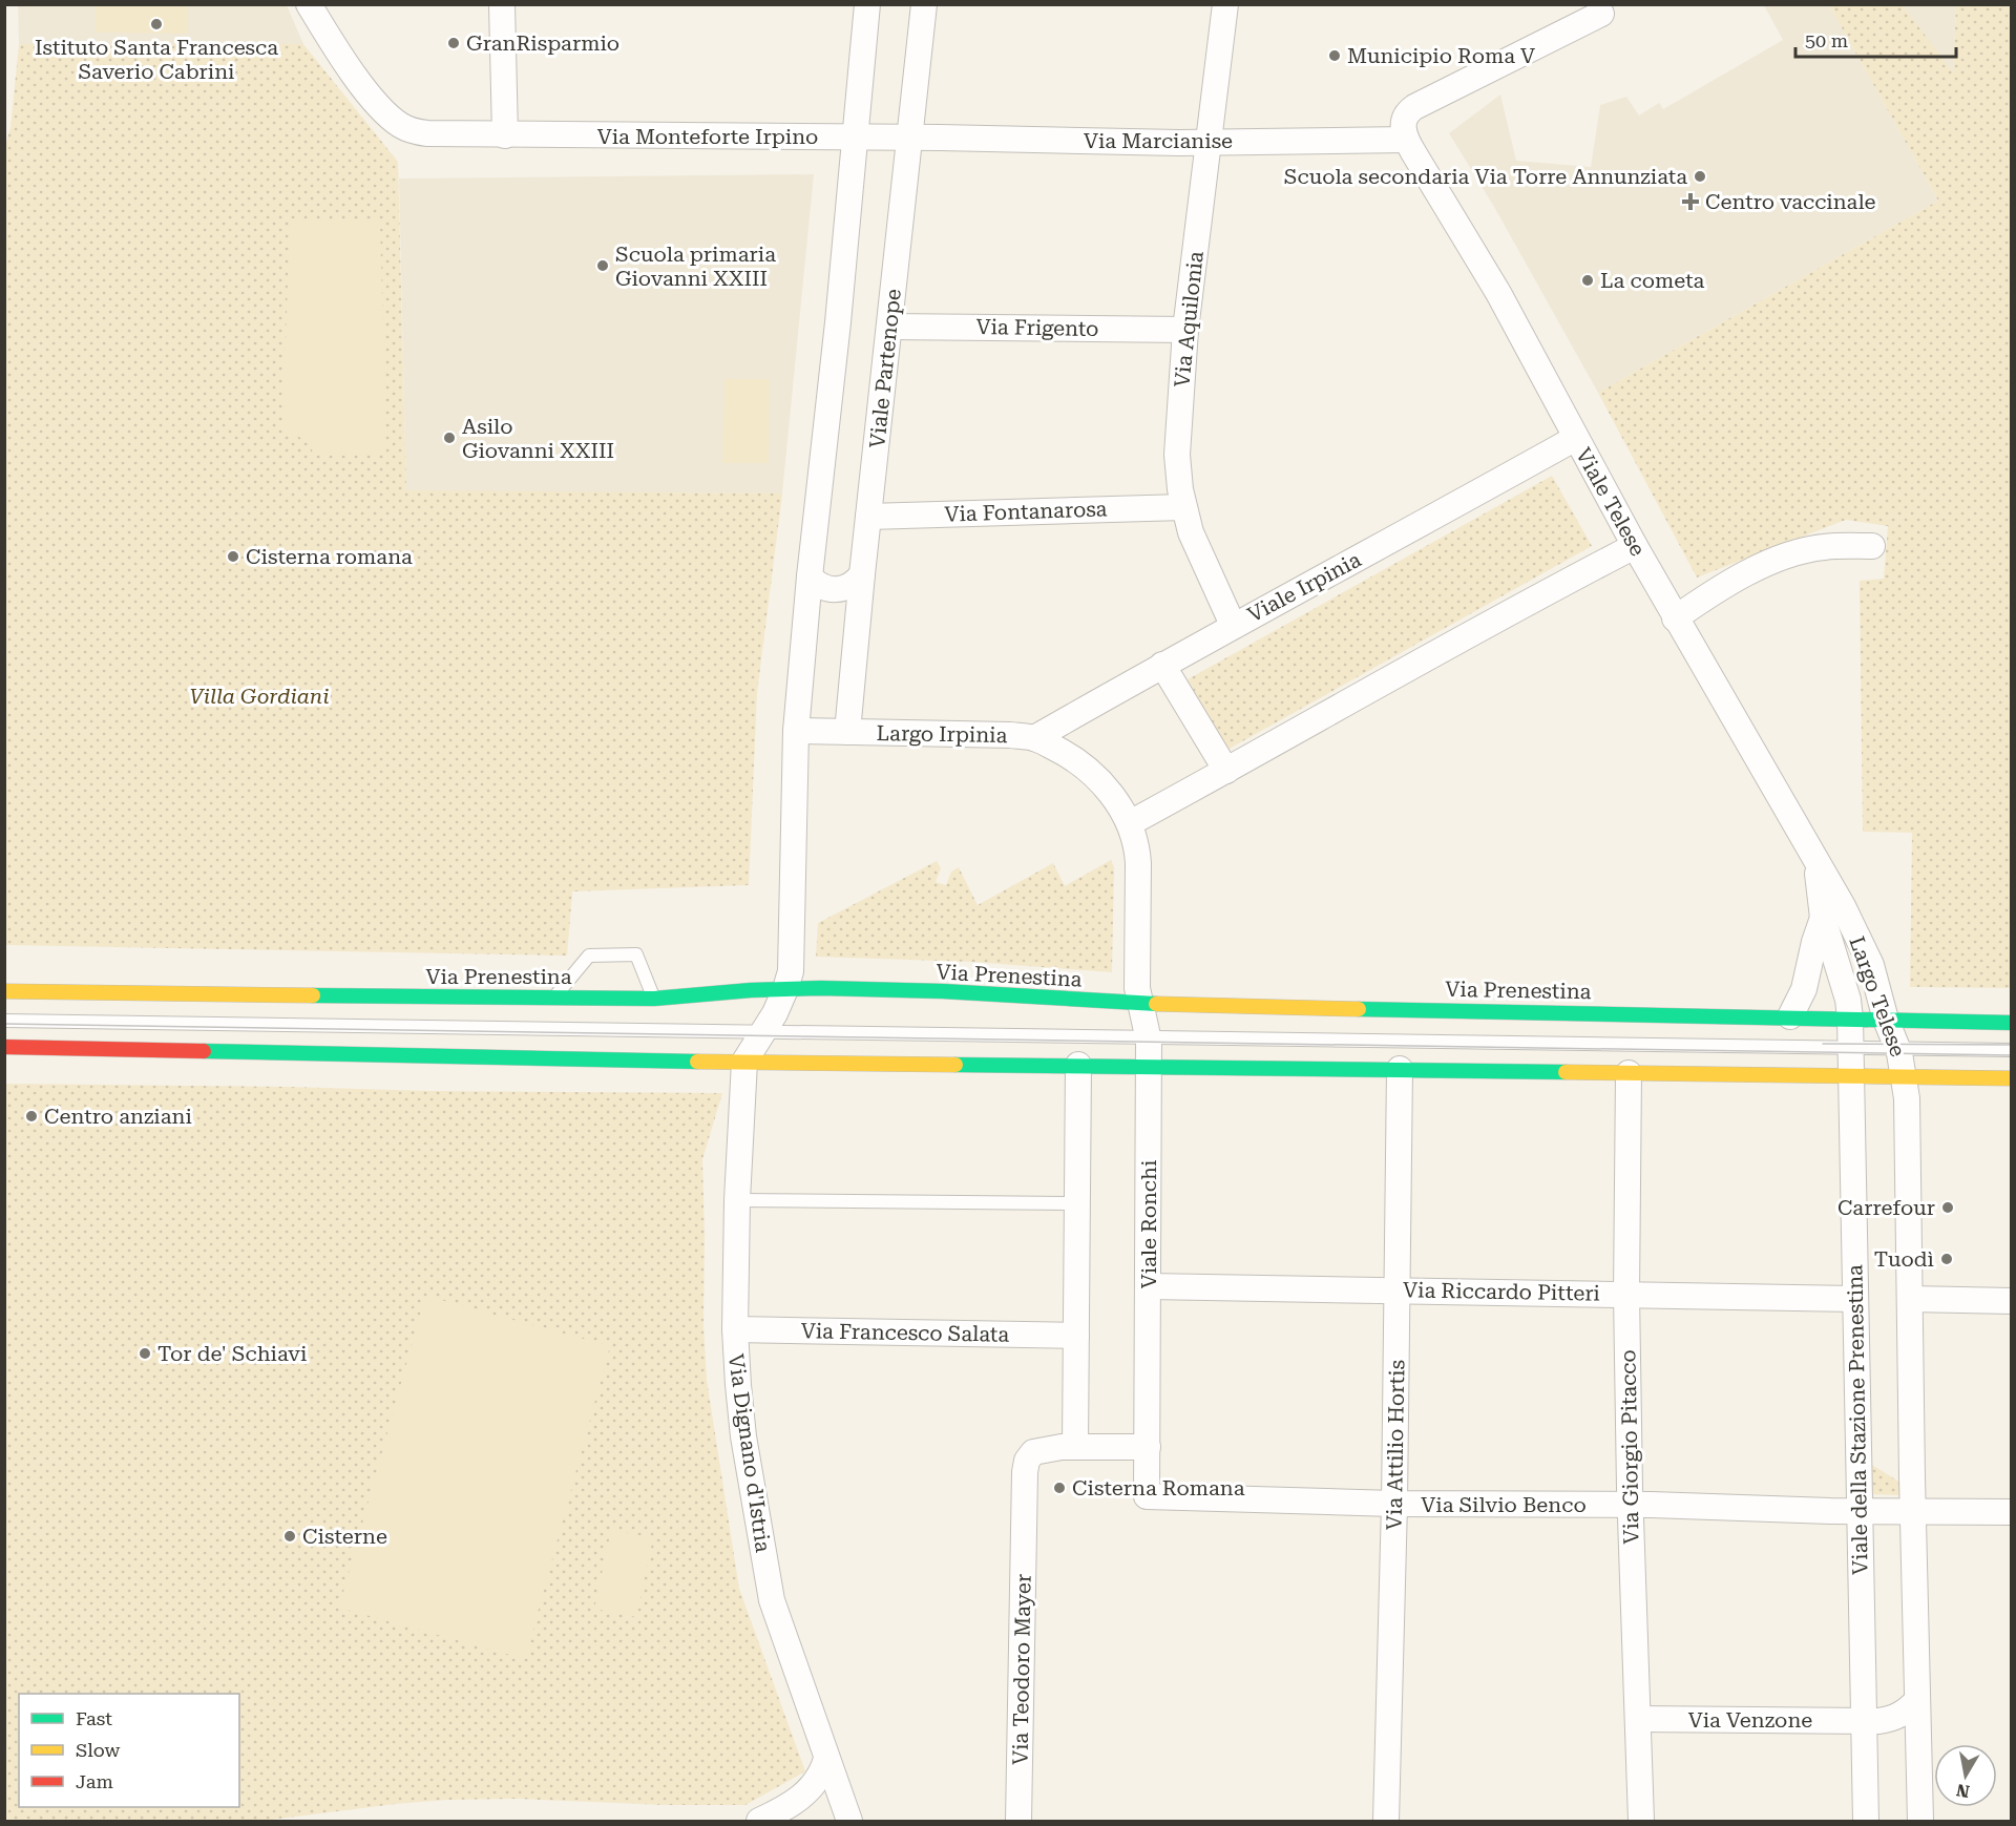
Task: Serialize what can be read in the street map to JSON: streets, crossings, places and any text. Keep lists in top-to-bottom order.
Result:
{
  "streets": {
    "main road": ["Via Prenestina"],
    "street": [
      "Via Monteforte Irpino",
      "Via Marcianise",
      "Via Aquilonia",
      "Via Frigento",
      "Viale Partenope",
      "Viale Telese",
      "Via Fontanarosa",
      "Viale Irpinia",
      "Largo Irpinia",
      "Largo Telese",
      "Viale Ronchi",
      "Via Riccardo Pitteri",
      "Via Francesco Salata",
      "Viale della Stazione Prenestina",
      "Via Attilio Hortis",
      "Via Giorgio Pitacco",
      "Via Dignano d'Istria",
      "Via Silvio Benco",
      "Via Teodoro Mayer",
      "Via Venzone"
    ]
  },
  "crossings": [
    ["Via Monteforte Irpino", "Via Marcianise"],
    ["Via Monteforte Irpino", "Viale Partenope"],
    ["Via Marcianise", "Via Aquilonia"],
    ["Via Marcianise", "Viale Partenope"],
    ["Via Marcianise", "Viale Telese"],
    ["Via Aquilonia", "Via Frigento"],
    ["Via Aquilonia", "Via Fontanarosa"],
    ["Via Aquilonia", "Viale Irpinia"],
    ["Via Frigento", "Viale Partenope"],
    ["Viale Partenope", "Via Fontanarosa"],
    ["Viale Partenope", "Largo Irpinia"],
    ["Viale Telese", "Viale Irpinia"],
    ["Viale Telese", "Largo Telese"],
    ["Viale Irpinia", "Largo Irpinia"],
    ["Largo Irpinia", "Via Prenestina"],
    ["Largo Irpinia", "Viale Ronchi"],
    ["Via Prenestina", "Largo Telese"],
    ["Via Prenestina", "Viale Ronchi"],
    ["Via Prenestina", "Viale della Stazione Prenestina"],
    ["Largo Telese", "Viale della Stazione Prenestina"],
    ["Viale Ronchi", "Via Riccardo Pitteri"],
    ["Viale Ronchi", "Via Silvio Benco"],
    ["Via Riccardo Pitteri", "Viale della Stazione Prenestina"],
    ["Via Riccardo Pitteri", "Via Attilio Hortis"],
    ["Via Riccardo Pitteri", "Via Giorgio Pitacco"],
    ["Via Francesco Salata", "Via Dignano d'Istria"],
    ["Viale della Stazione Prenestina", "Via Silvio Benco"],
    ["Viale della Stazione Prenestina", "Via Venzone"],
    ["Via Attilio Hortis", "Via Silvio Benco"],
    ["Via Giorgio Pitacco", "Via Silvio Benco"],
    ["Via Giorgio Pitacco", "Via Venzone"]
  ],
  "parks": ["Villa Gordiani"],
  "places": {
    "other": [
      "Istituto Santa Francesca Saverio Cabrini",
      "GranRisparmio",
      "Municipio Roma V",
      "Scuola secondaria Via Torre Annunziata",
      "Scuola primaria Giovanni XXIII",
      "La cometa",
      "Asilo Giovanni XXIII",
      "Cisterna romana",
      "Centro anziani",
      "Carrefour",
      "Tuodì",
      "Tor de' Schiavi",
      "Cisterna Romana",
      "Cisterne"
    ],
    "health": ["Centro vaccinale"]
  },
  "legend": ["Fast", "Slow", "Jam"],
  "scale_bar": "50 m",
  "north": "bottom"
}
